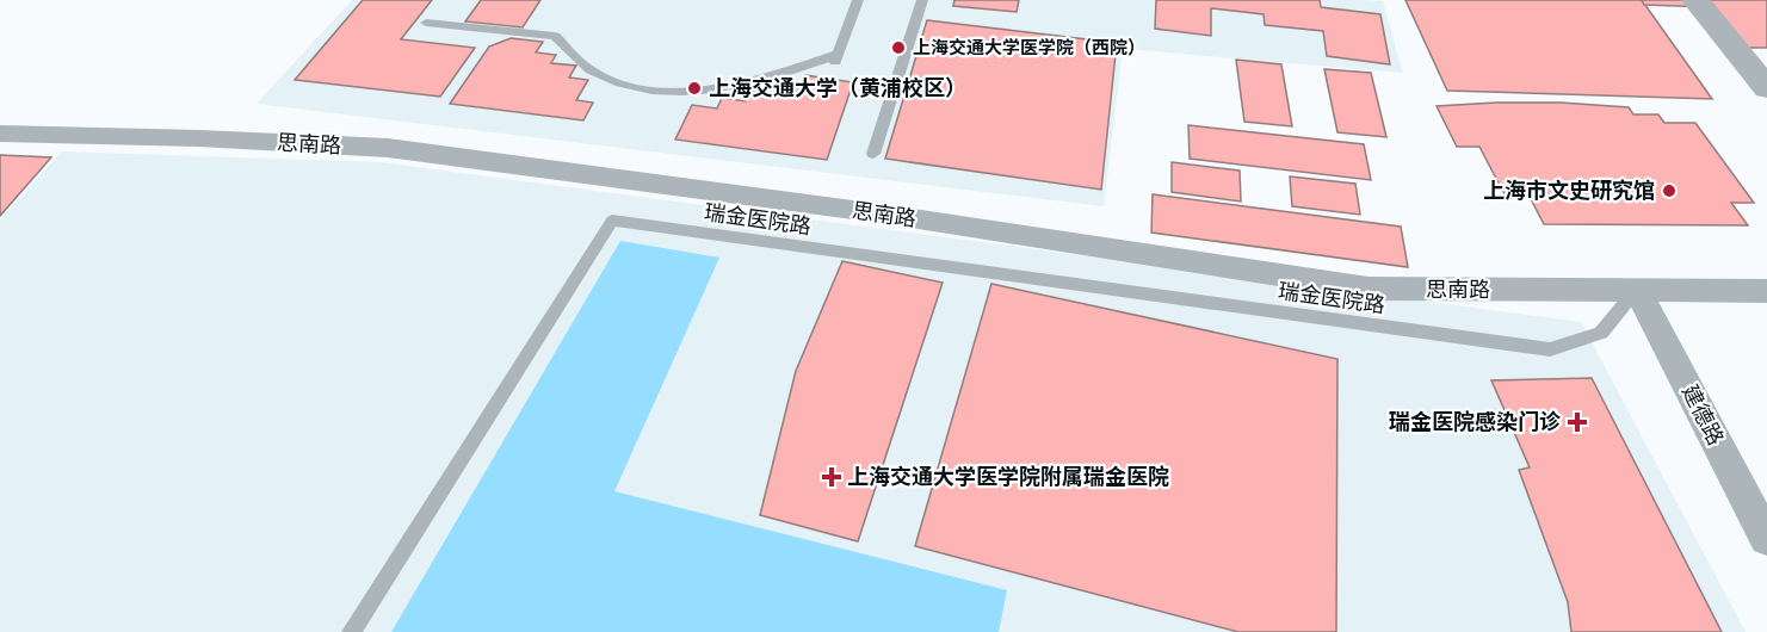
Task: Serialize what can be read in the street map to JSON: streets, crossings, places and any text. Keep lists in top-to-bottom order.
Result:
{
  "streets": {
    "street": ["思南路", "建德路"],
    "lane": ["瑞金医院路"]
  },
  "crossings": [
    ["思南路", "瑞金医院路"],
    ["思南路", "建德路"],
    ["瑞金医院路", "建德路"]
  ],
  "places": {
    "other": ["上海交通大学医学院（西院）", "上海交通大学（黄浦校区）", "上海市文史研究馆"],
    "health": ["瑞金医院感染门诊", "上海交通大学医学院附属瑞金医院"]
  }
}
